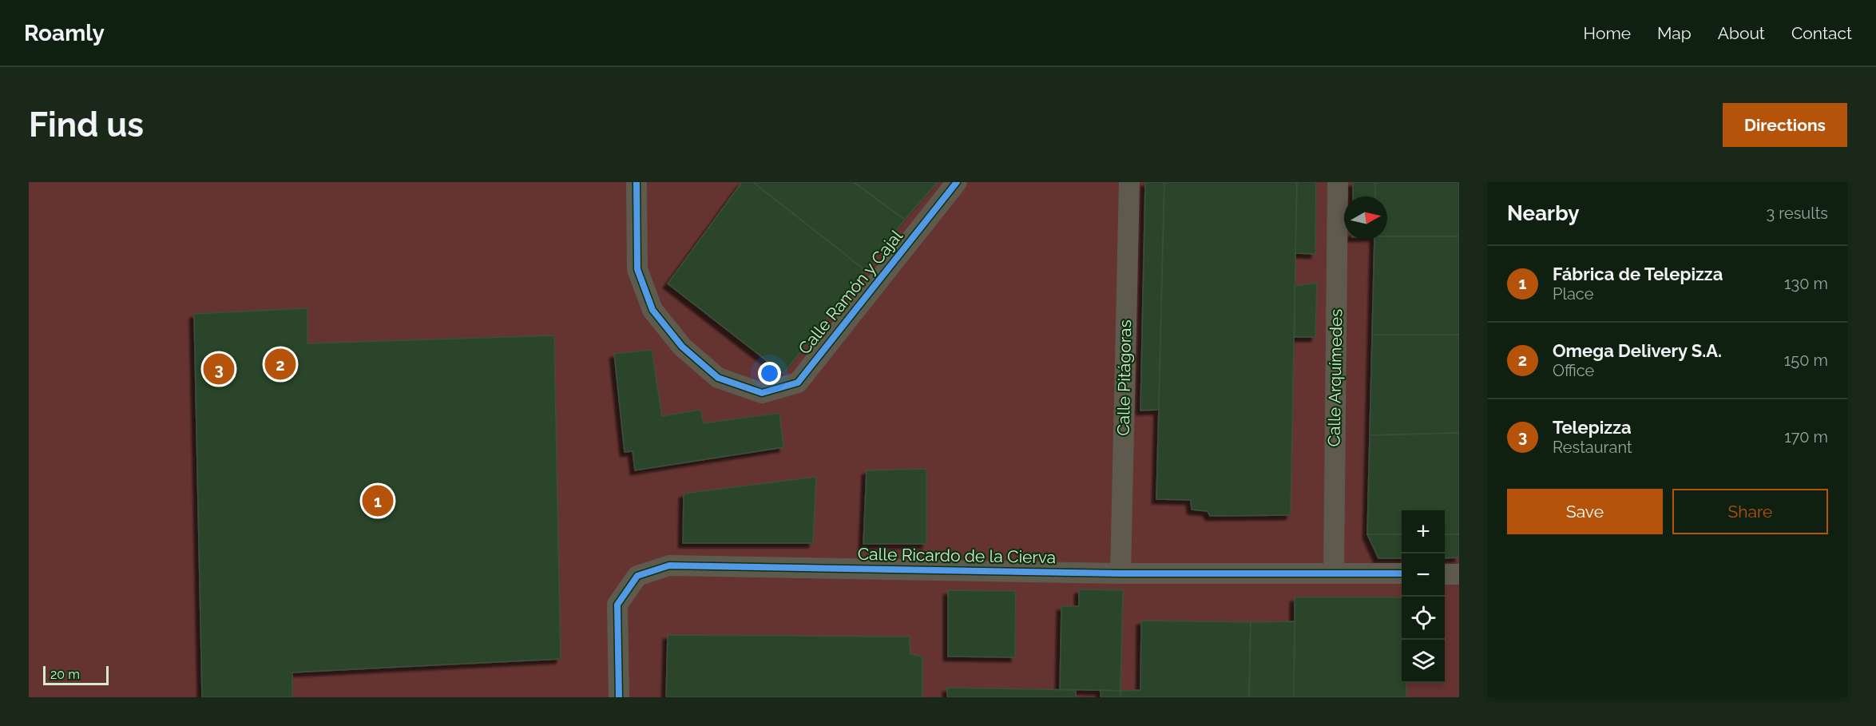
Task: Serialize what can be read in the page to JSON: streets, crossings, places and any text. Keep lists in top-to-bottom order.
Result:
{
  "streets": {
    "street": [
      "Calle Ramón y Cajal",
      "Calle Pitágoras",
      "Calle Arquímedes",
      "Calle Ricardo de la Cierva"
    ]
  },
  "crossings": [
    ["Calle Pitágoras", "Calle Ricardo de la Cierva"],
    ["Calle Arquímedes", "Calle Ricardo de la Cierva"]
  ],
  "scale_bar": "20 m",
  "north": "right",
  "page": {
    "header": "Roamly",
    "nav": [
      "Home",
      "Map",
      "About",
      "Contact"
    ],
    "buttons": [
      "Directions",
      ["Save", "Share"]
    ],
    "title": "Find us",
    "heading": ["Nearby", "3 results"],
    "list": [
      {
        "mark": "1",
        "name": "Fábrica de Telepizza",
        "note": "Place",
        "value": "130 m"
      },
      {
        "mark": "2",
        "name": "Omega Delivery S.A.",
        "note": "Office",
        "value": "150 m"
      },
      {
        "mark": "3",
        "name": "Telepizza",
        "note": "Restaurant",
        "value": "170 m"
      }
    ],
    "pins": ["2", "3", "1"],
    "map_buttons": ["+", "−"],
    "scale": "20 m"
  }
}
